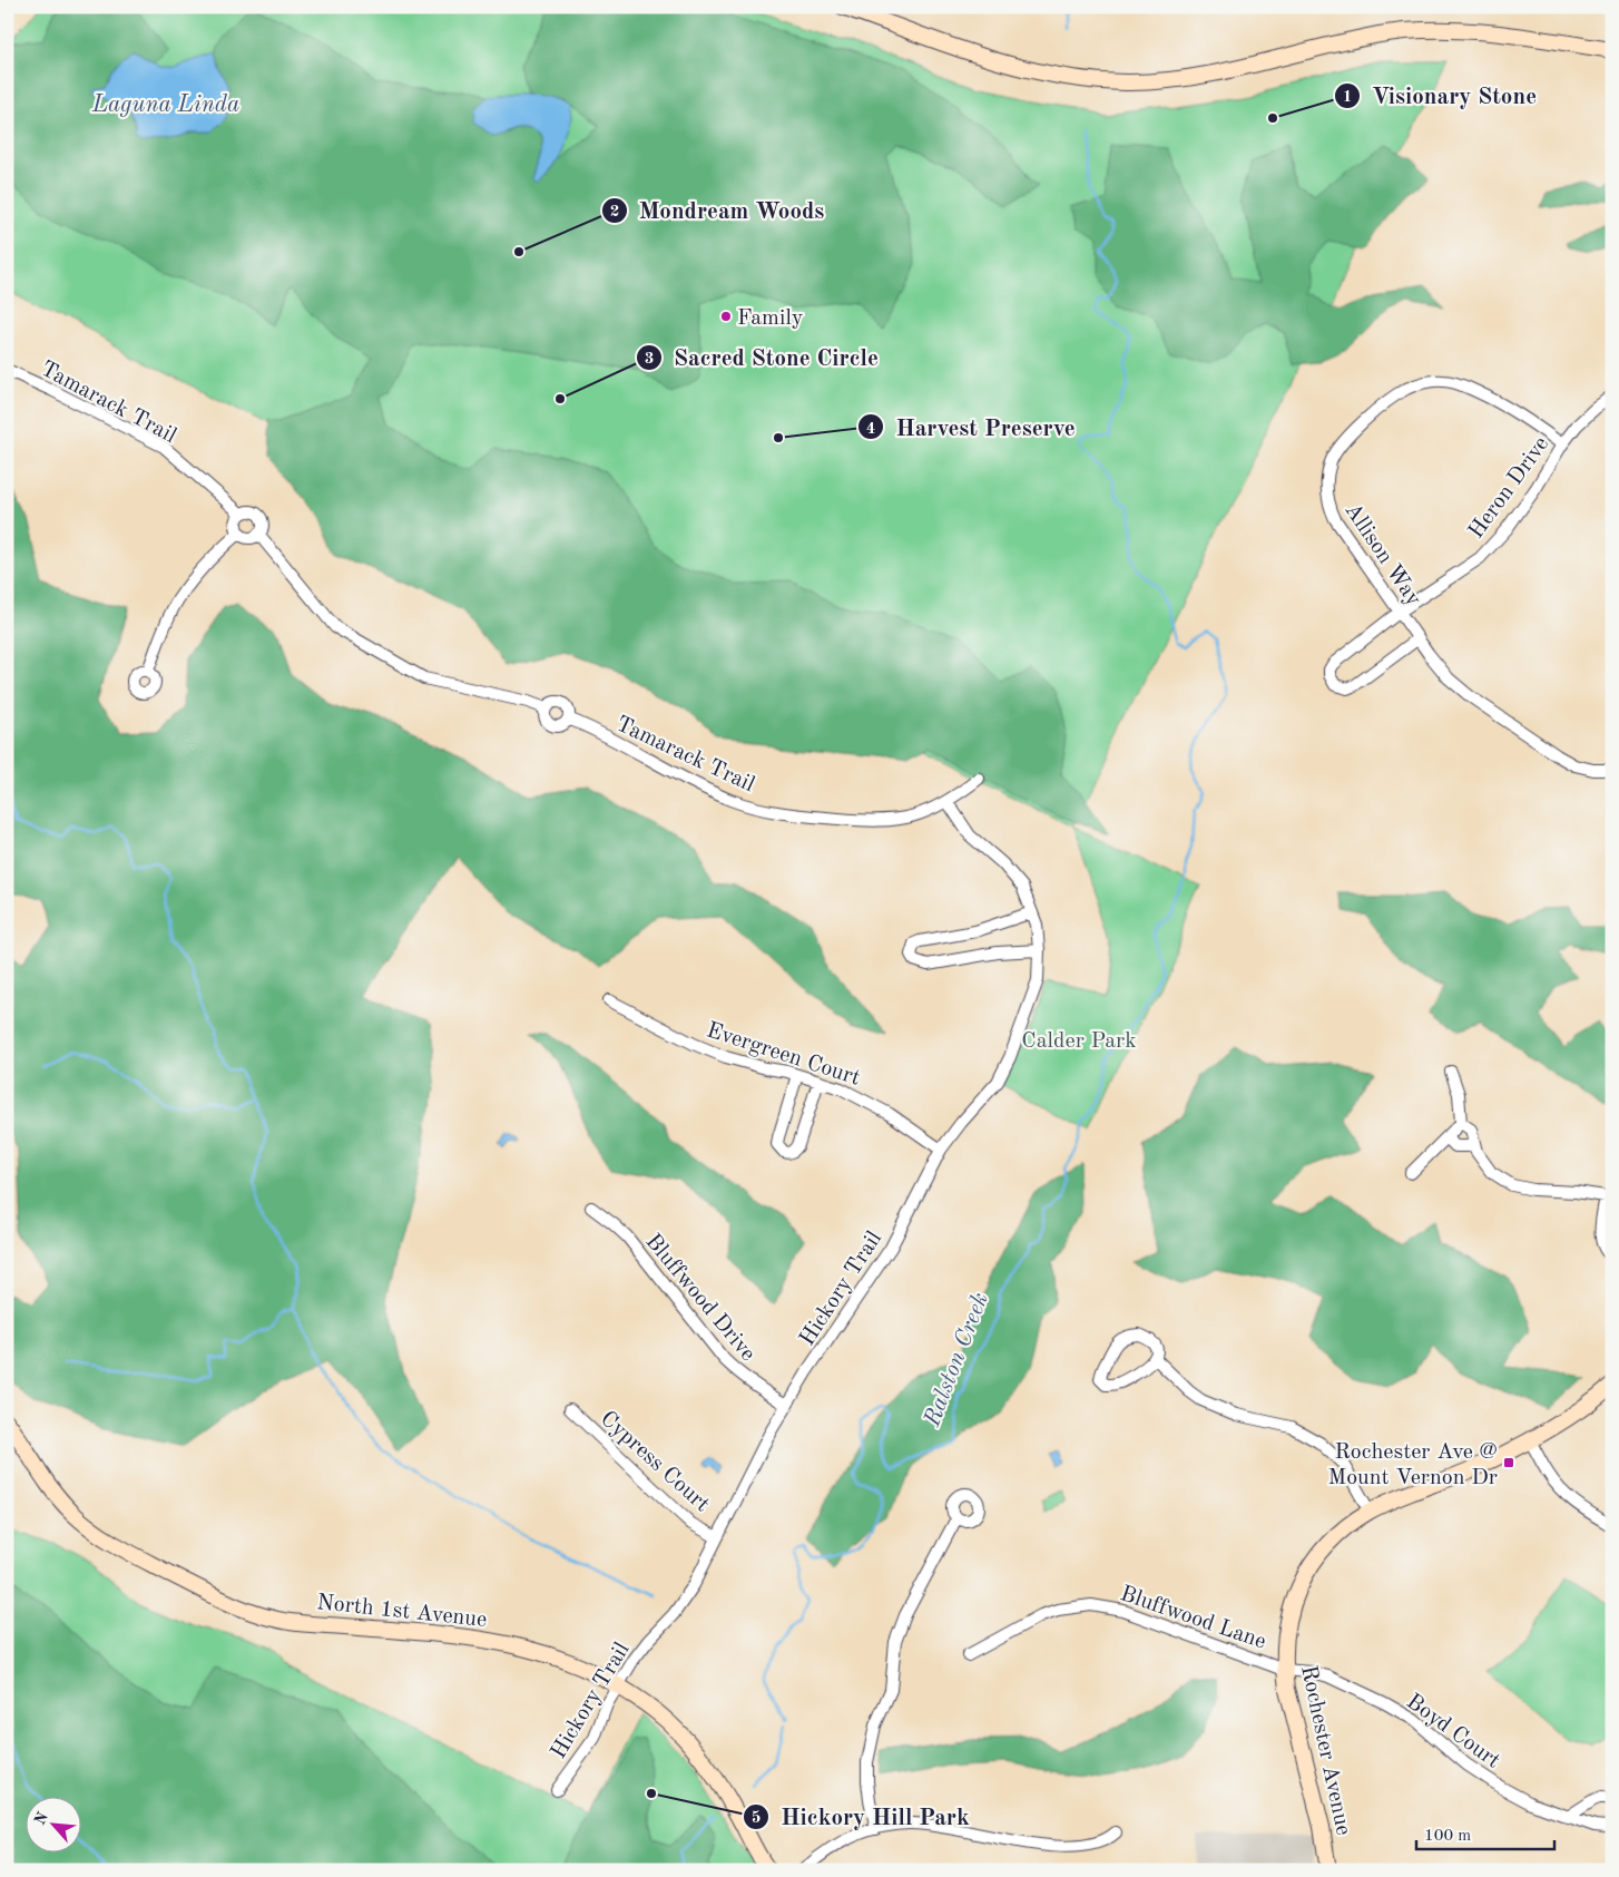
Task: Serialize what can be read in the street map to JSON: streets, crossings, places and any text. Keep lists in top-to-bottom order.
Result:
{
  "streets": {
    "main road": ["North 1st Avenue", "Rochester Avenue"],
    "street": [
      "Tamarack Trail",
      "Heron Drive",
      "Allison Way",
      "Evergreen Court",
      "Hickory Trail",
      "Bluffwood Drive",
      "Cypress Court",
      "Bluffwood Lane",
      "Boyd Court"
    ]
  },
  "crossings": [
    ["Tamarack Trail", "Hickory Trail"],
    ["Heron Drive", "Allison Way"],
    ["Evergreen Court", "Hickory Trail"],
    ["Hickory Trail", "Bluffwood Drive"],
    ["Hickory Trail", "Cypress Court"],
    ["Hickory Trail", "North 1st Avenue"],
    ["Bluffwood Lane", "Boyd Court"],
    ["Bluffwood Lane", "Rochester Avenue"],
    ["Boyd Court", "Rochester Avenue"]
  ],
  "water": ["Laguna Linda", "Ralston Creek"],
  "parks": ["Calder Park"],
  "places": {
    "other": [
      "Visionary Stone",
      "Mondream Woods",
      "Family",
      "Sacred Stone Circle",
      "Harvest Preserve",
      "Hickory Hill Park"
    ],
    "transit": ["Rochester Ave @ Mount Vernon Dr"]
  },
  "scale_bar": "100 m",
  "north": "top left"
}
